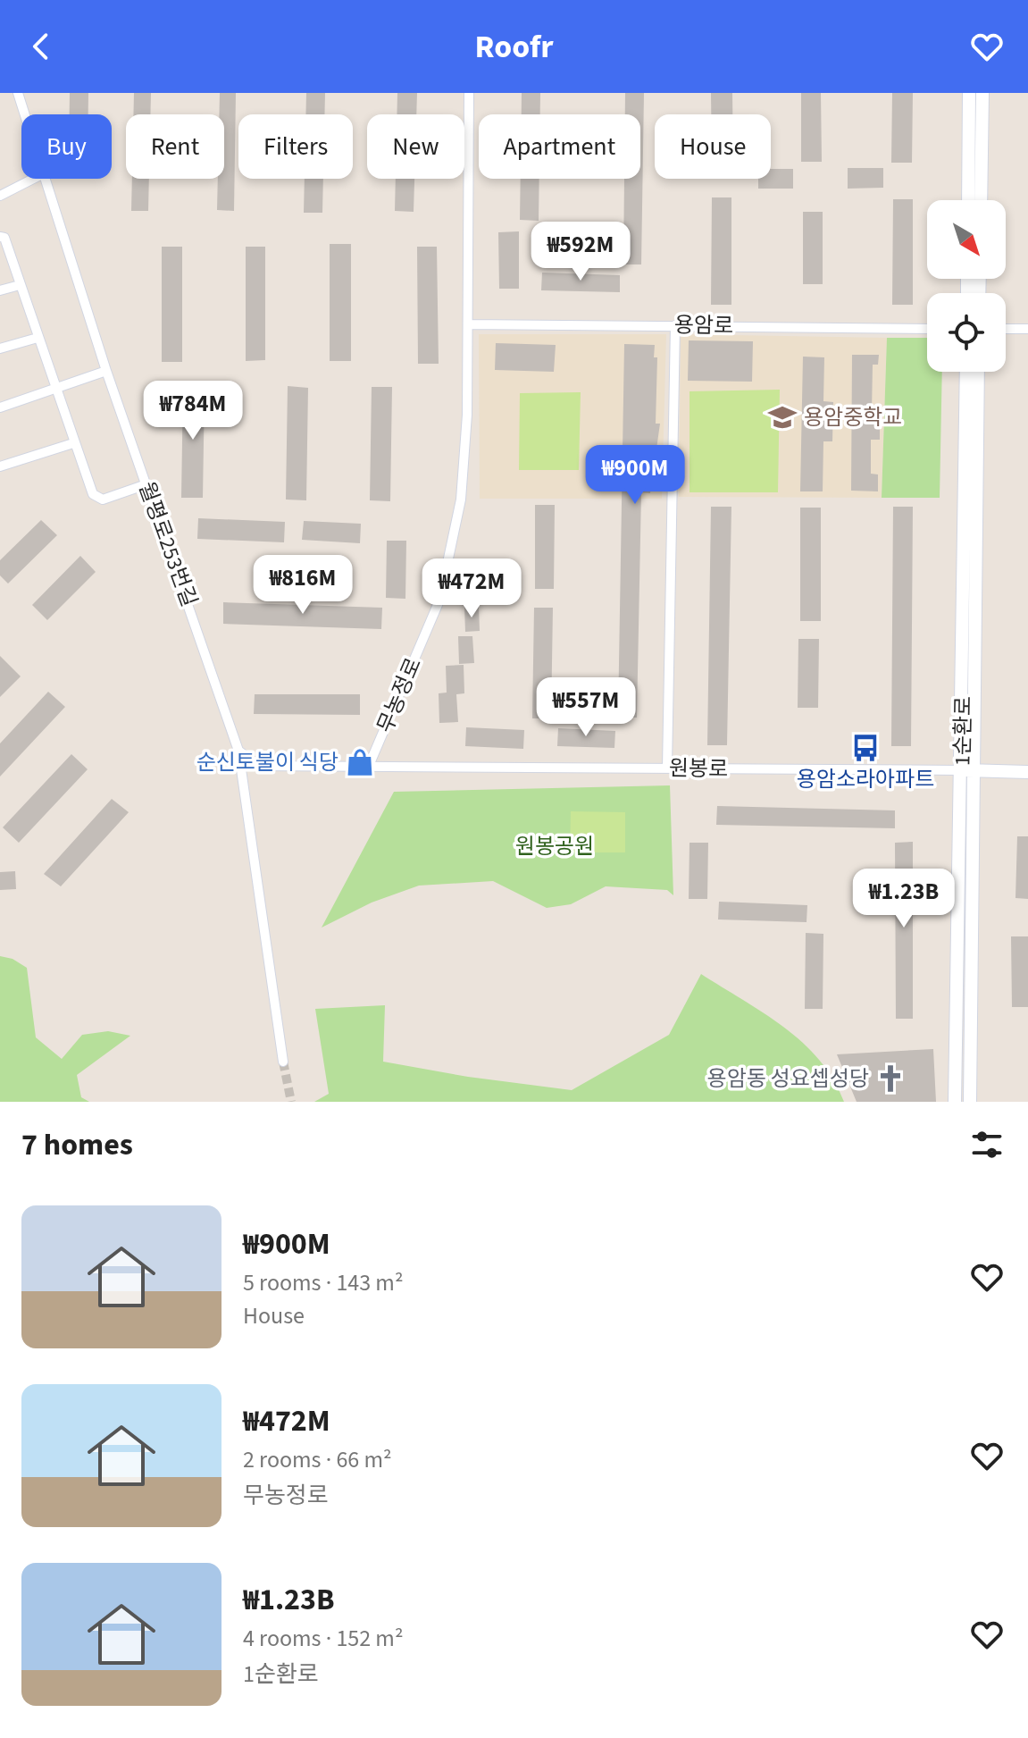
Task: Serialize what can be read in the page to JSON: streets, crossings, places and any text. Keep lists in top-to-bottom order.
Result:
{
  "streets": {
    "street": [
      "용암로",
      "월평로253번길",
      "무농정로",
      "1순환로",
      "원봉로"
    ]
  },
  "crossings": [
    ["용암로", "무농정로"],
    ["무농정로", "원봉로"],
    ["1순환로", "원봉로"]
  ],
  "parks": ["원봉공원"],
  "places": {
    "school or university": ["용암중학교"],
    "bus stop": ["용암소라아파트"],
    "shop": ["순신토불이 식당"],
    "church": ["용암동 성요셉성당"]
  },
  "north": "bottom right",
  "page": {
    "header": "Roofr",
    "chip": [
      "Buy",
      "Rent",
      "Filters",
      "New",
      "Apartment",
      "House"
    ],
    "price": [
      "₩592M",
      "₩784M",
      "₩900M",
      "₩816M",
      "₩472M",
      "₩557M",
      "₩1.23B"
    ],
    "heading": "7 homes",
    "list": [
      {
        "name": "₩900M",
        "note": "5 rooms · 143 m² · House"
      },
      {
        "name": "₩472M",
        "note": "2 rooms · 66 m² · 무농정로"
      },
      {
        "name": "₩1.23B",
        "note": "4 rooms · 152 m² · 1순환로"
      }
    ]
  }
}
